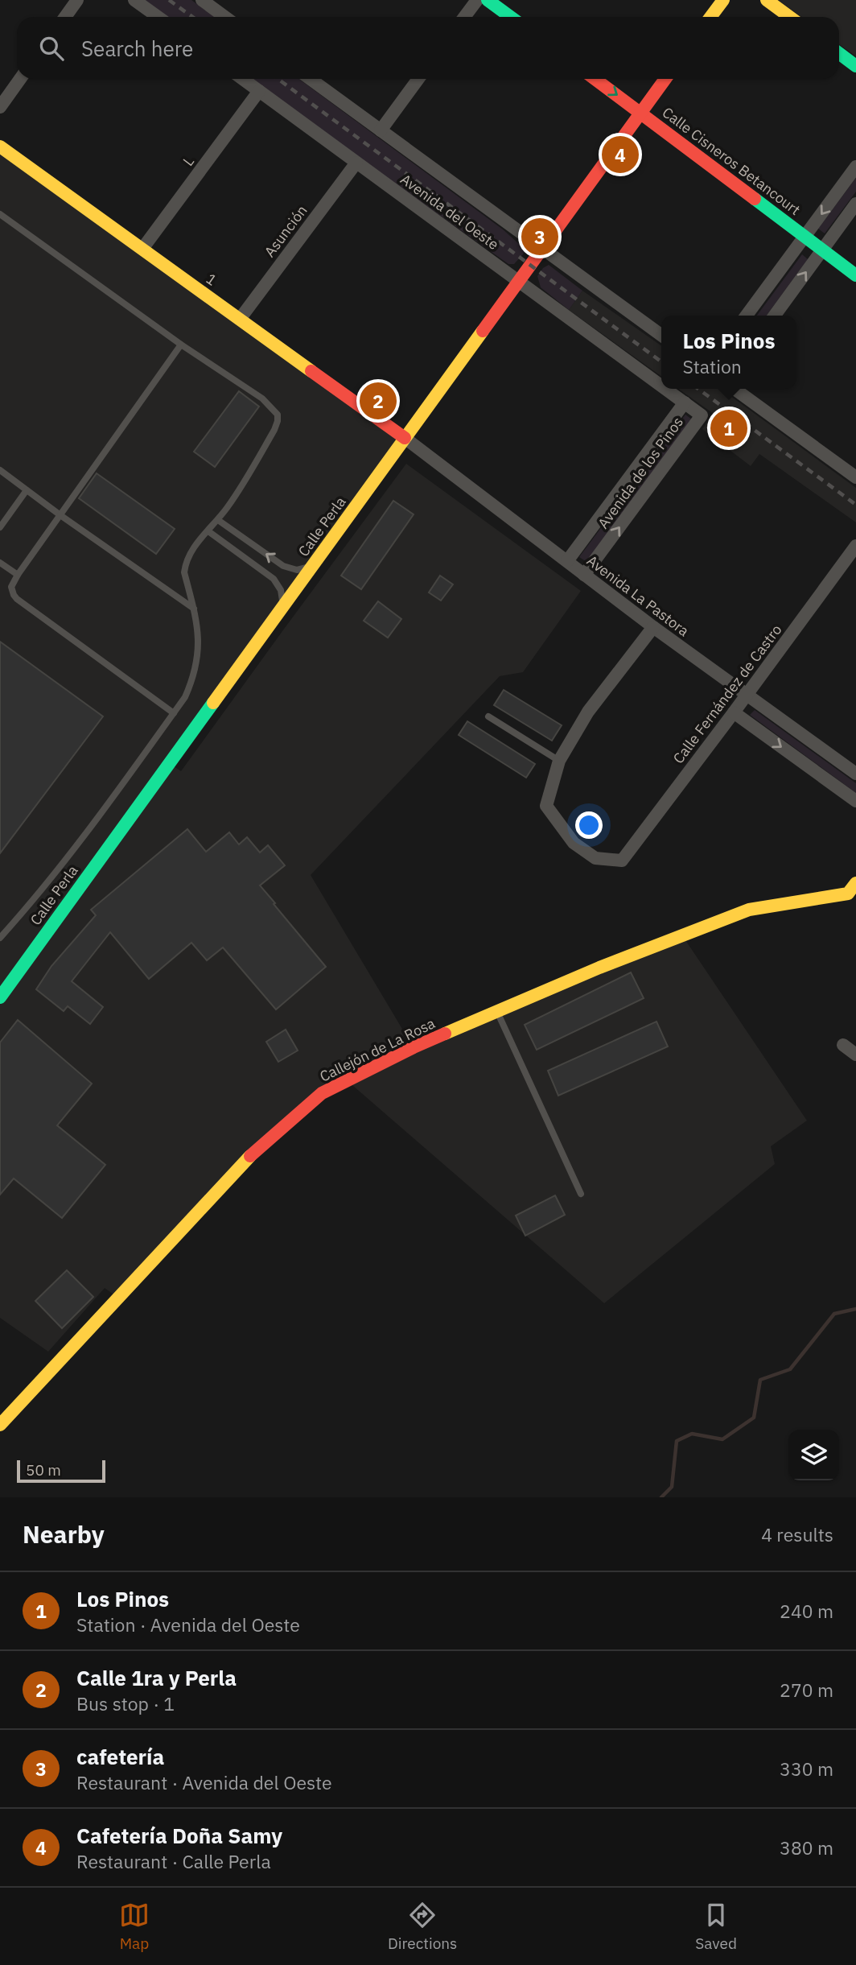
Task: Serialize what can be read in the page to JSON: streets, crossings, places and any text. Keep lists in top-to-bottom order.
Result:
{
  "streets": {
    "street": [
      "L",
      "Calle Cisneros Betancourt",
      "Avenida del Oeste",
      "Asunción",
      "1",
      "Avenida de los Pinos",
      "Calle Perla",
      "Avenida La Pastora",
      "Calle Fernández de Castro",
      "Callejón de La Rosa"
    ]
  },
  "crossings": [
    ["L", "Avenida del Oeste"],
    ["L", "1"],
    ["Calle Cisneros Betancourt", "Calle Perla"],
    ["Avenida del Oeste", "Asunción"],
    ["Avenida del Oeste", "Avenida de los Pinos"],
    ["Avenida del Oeste", "Calle Perla"],
    ["Asunción", "1"],
    ["1", "Calle Perla"],
    ["1", "Avenida La Pastora"],
    ["Avenida de los Pinos", "Avenida La Pastora"],
    ["Calle Perla", "Avenida La Pastora"],
    ["Avenida La Pastora", "Calle Fernández de Castro"]
  ],
  "scale_bar": "50 m",
  "page": {
    "search": "Search here",
    "pins": [
      "4",
      "3",
      "2",
      "1"
    ],
    "popup": ["Los Pinos", "Station"],
    "scale": "50 m",
    "heading": ["Nearby", "4 results"],
    "list": [
      {
        "mark": "1",
        "name": "Los Pinos",
        "note": "Station · Avenida del Oeste",
        "value": "240 m"
      },
      {
        "mark": "2",
        "name": "Calle 1ra y Perla",
        "note": "Bus stop · 1",
        "value": "270 m"
      },
      {
        "mark": "3",
        "name": "cafetería",
        "note": "Restaurant · Avenida del Oeste",
        "value": "330 m"
      },
      {
        "mark": "4",
        "name": "Cafetería Doña Samy",
        "note": "Restaurant · Calle Perla",
        "value": "380 m"
      }
    ],
    "nav": ["Map", "Directions", "Saved"]
  }
}
